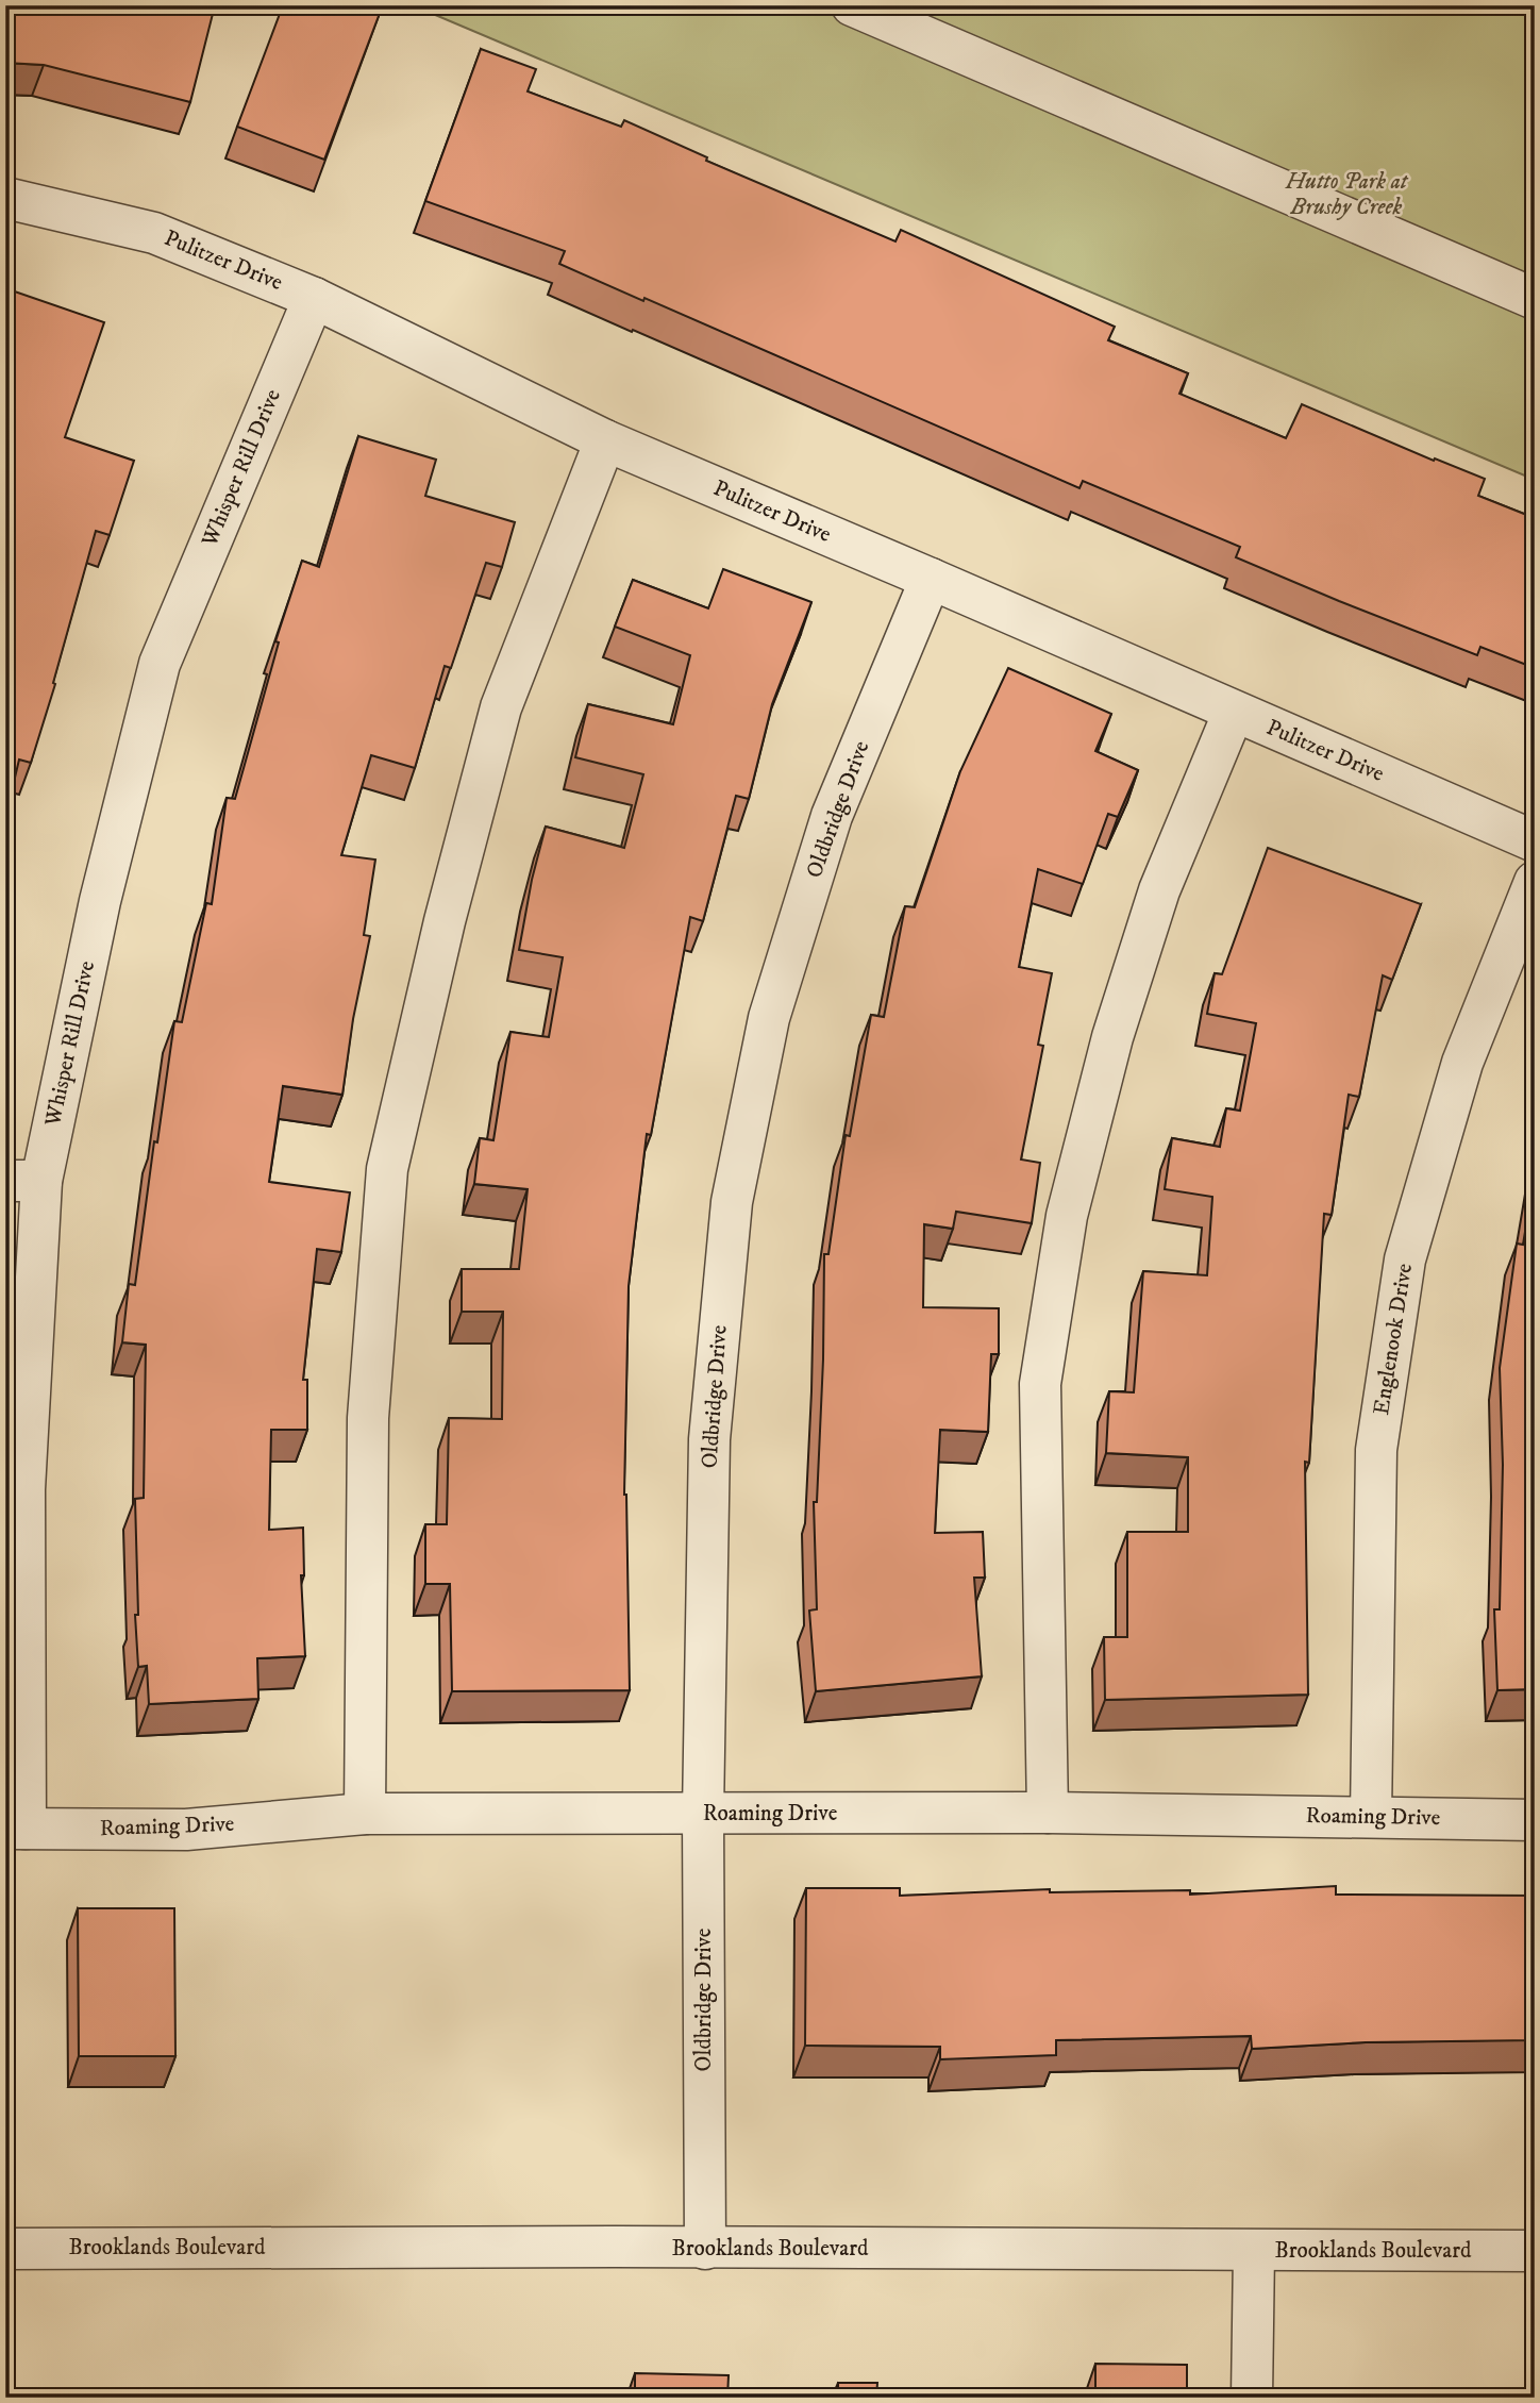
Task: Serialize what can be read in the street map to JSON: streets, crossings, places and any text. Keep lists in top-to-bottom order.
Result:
{
  "streets": {
    "street": [
      "Pulitzer Drive",
      "Whisper Rill Drive",
      "Oldbridge Drive",
      "Englenook Drive",
      "Roaming Drive",
      "Brooklands Boulevard"
    ]
  },
  "crossings": [
    ["Pulitzer Drive", "Whisper Rill Drive"],
    ["Pulitzer Drive", "Oldbridge Drive"],
    ["Whisper Rill Drive", "Roaming Drive"],
    ["Oldbridge Drive", "Roaming Drive"],
    ["Oldbridge Drive", "Brooklands Boulevard"],
    ["Englenook Drive", "Roaming Drive"]
  ],
  "parks": ["Hutto Park at Brushy Creek"]
}
